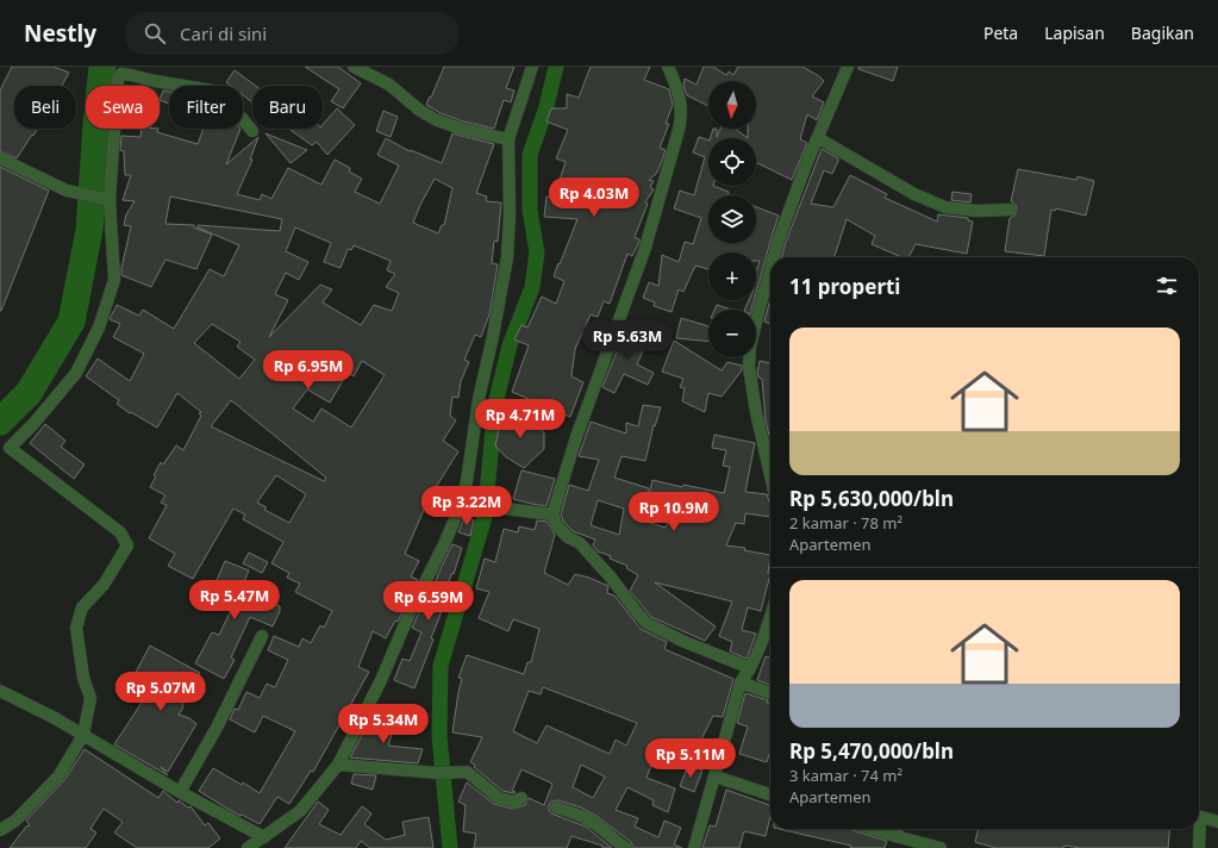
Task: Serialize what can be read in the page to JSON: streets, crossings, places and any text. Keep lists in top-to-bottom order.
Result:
{
  "north": "bottom",
  "page": {
    "header": "Nestly",
    "search": "Cari di sini",
    "nav": ["Peta", "Lapisan", "Bagikan"],
    "map_buttons": ["+", "−"],
    "chip": [
      "Beli",
      "Sewa",
      "Filter",
      "Baru"
    ],
    "price": [
      "Rp 4.03M",
      "Rp 5.63M",
      "Rp 6.95M",
      "Rp 4.71M",
      "Rp 3.22M",
      "Rp 10.9M",
      "Rp 5.47M",
      "Rp 6.59M",
      "Rp 5.07M",
      "Rp 5.34M",
      "Rp 5.11M"
    ],
    "heading": "11 properti",
    "list": [
      {
        "name": "Rp 5,630,000/bln",
        "note": "2 kamar · 78 m² · Apartemen"
      },
      {
        "name": "Rp 5,470,000/bln",
        "note": "3 kamar · 74 m² · Apartemen"
      }
    ]
  }
}
